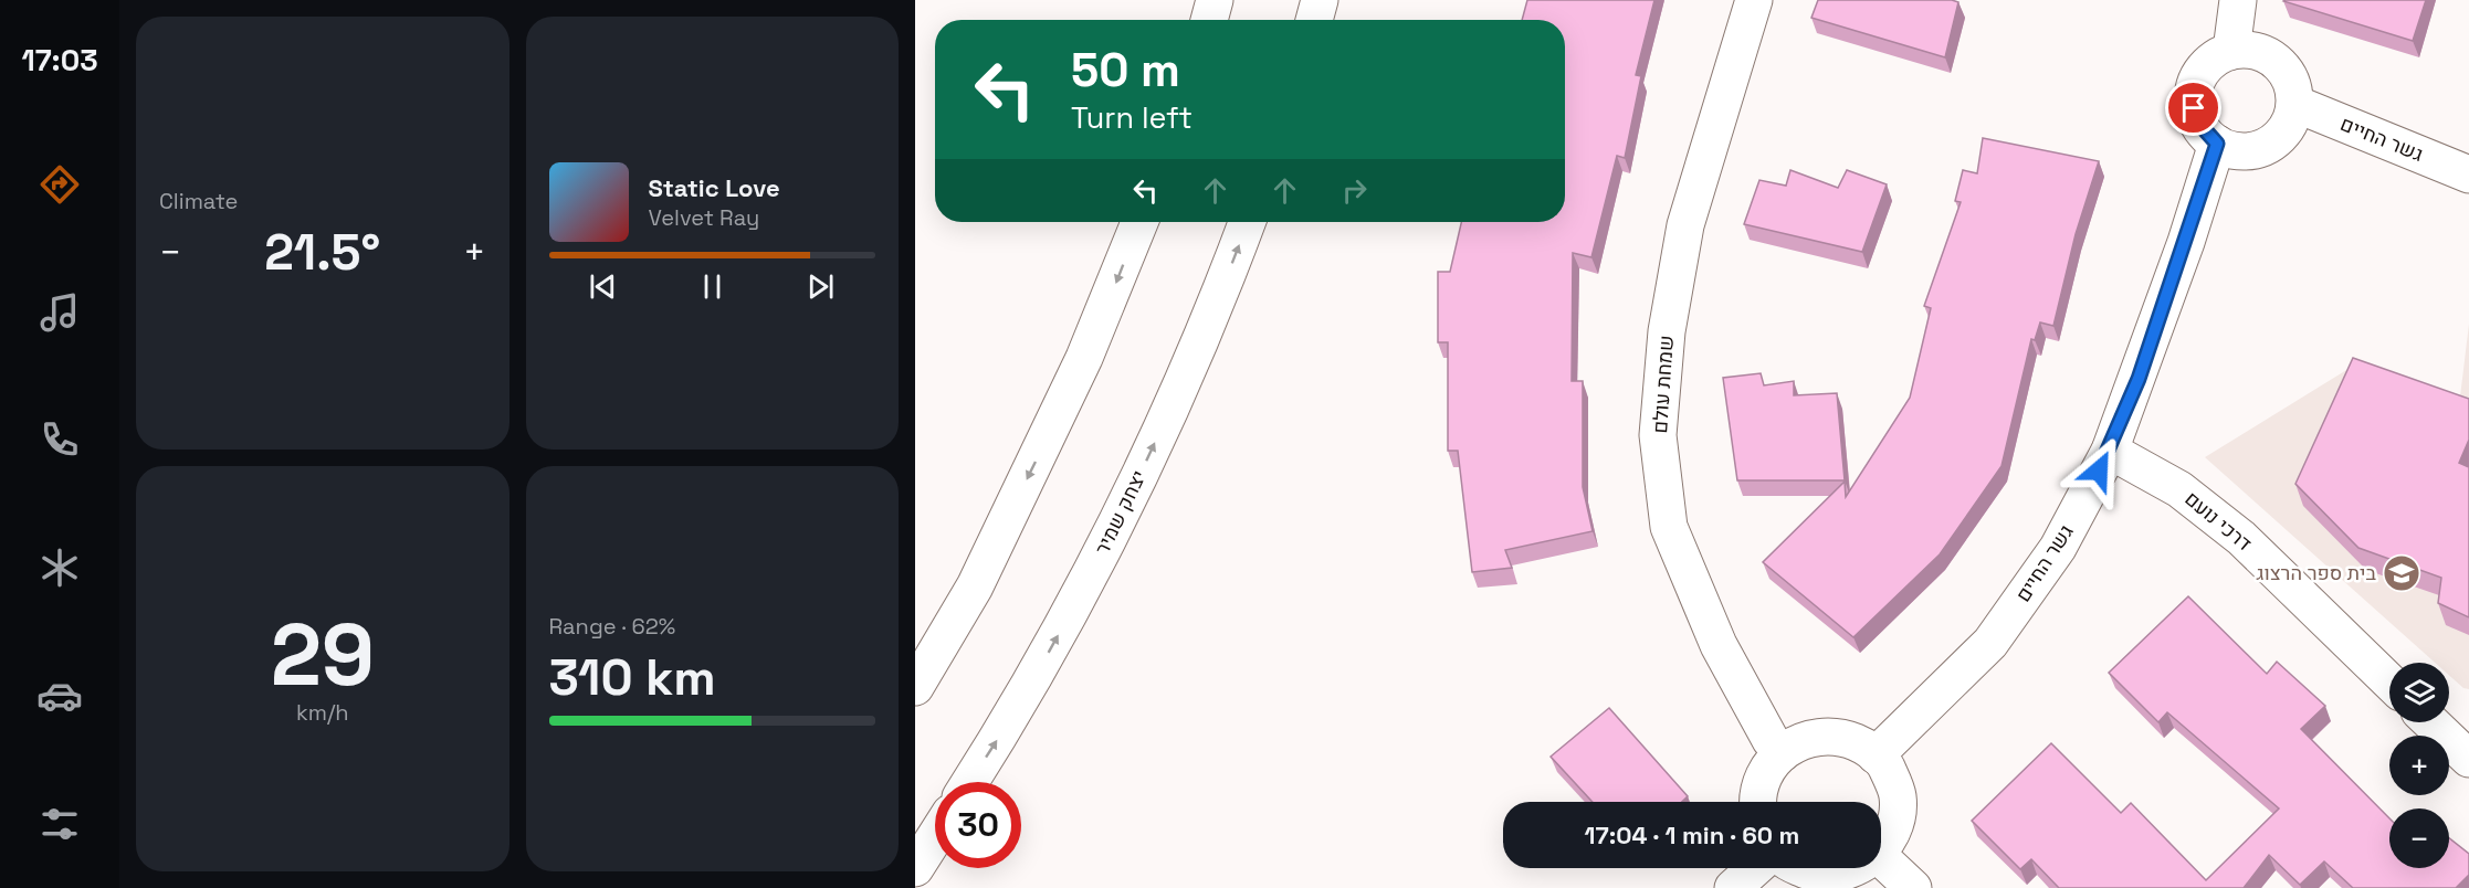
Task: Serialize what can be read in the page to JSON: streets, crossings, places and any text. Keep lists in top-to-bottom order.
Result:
{
  "streets": {
    "street": [
      "גשר החיים",
      "שמחת עולם",
      "יצחק שמיר",
      "דרכי נועם"
    ]
  },
  "crossings": [
    ["גשר החיים", "דרכי נועם"]
  ],
  "places": {
    "school or university": ["בית ספר הרצוג"]
  },
  "page": {
    "tabs": "17:03",
    "tile": [
      "Climate",
      ["29", "km/h"],
      ["Range · 62%", "310 km"]
    ],
    "turn": ["50 m", "Turn left"],
    "song": ["Static Love", "Velvet Ray"],
    "heat": ["−", "21.5°", "+"],
    "map_buttons": ["+", "−"],
    "limit": "30",
    "trip": "17:04 · 1 min · 60 m"
  }
}
